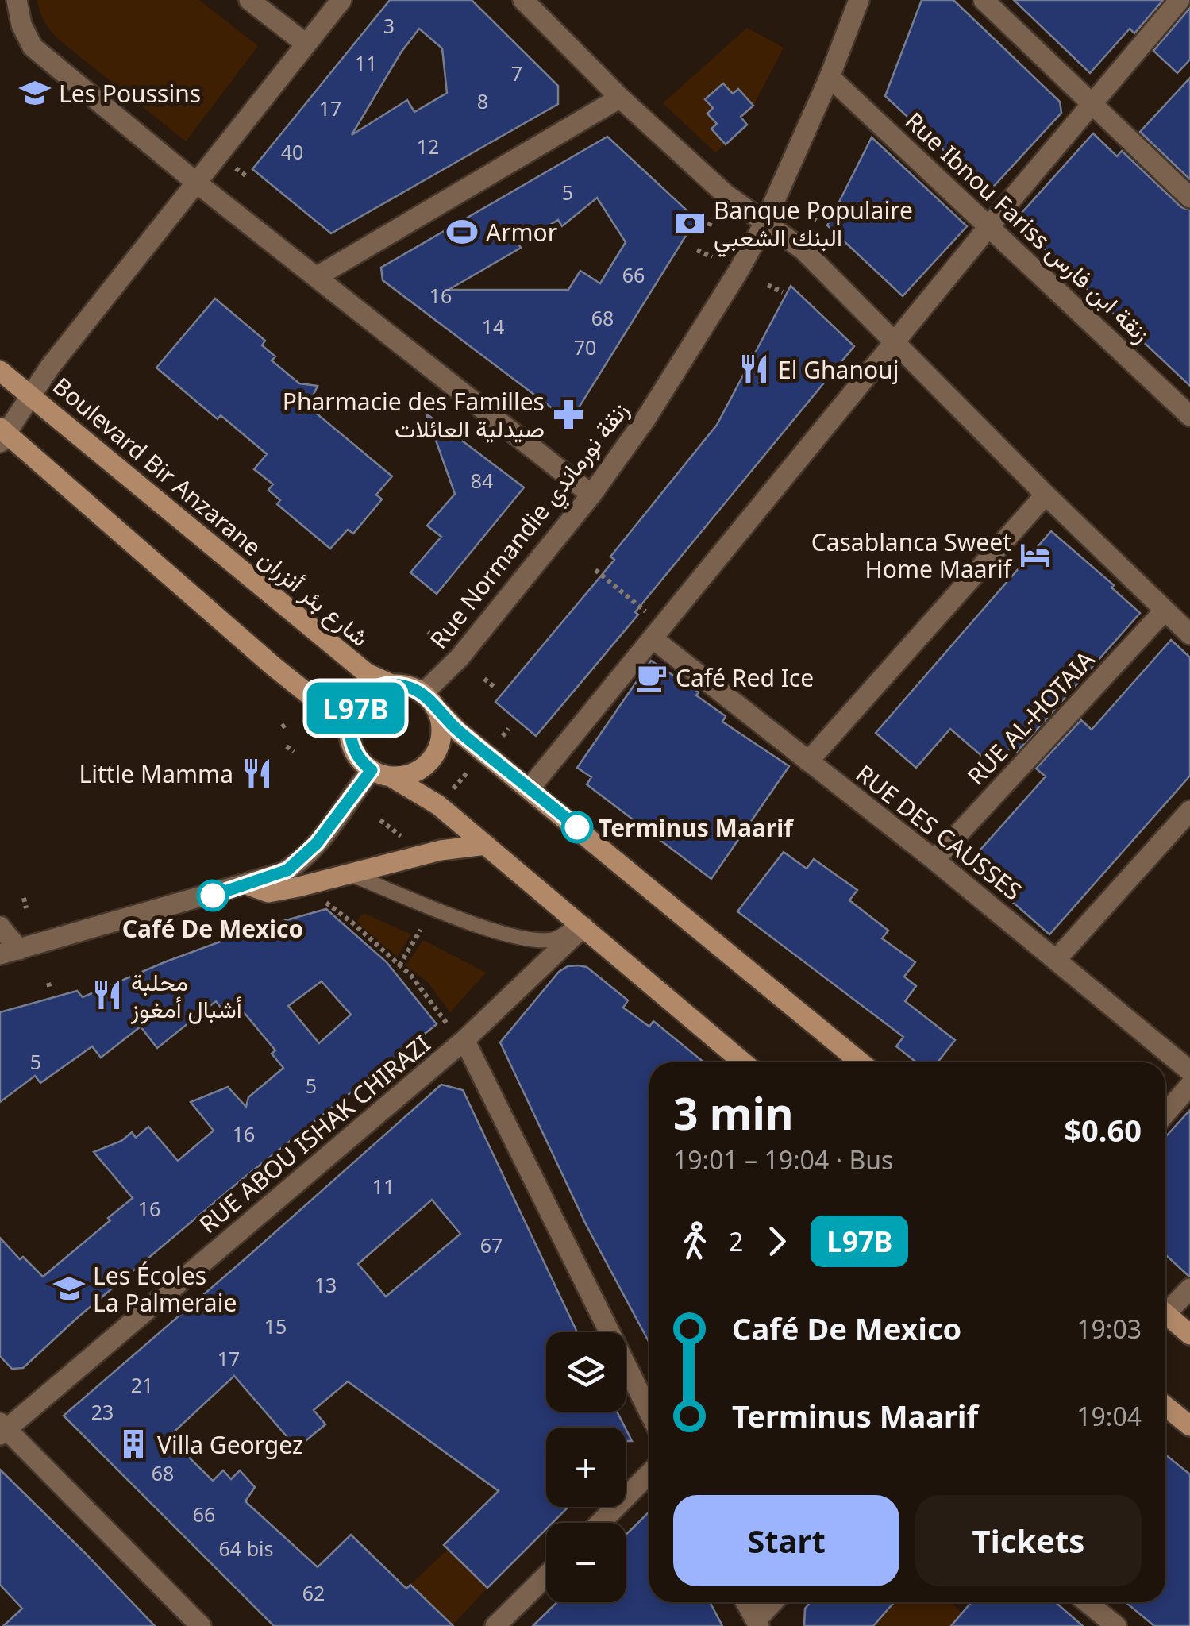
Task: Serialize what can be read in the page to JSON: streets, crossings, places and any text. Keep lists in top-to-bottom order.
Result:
{
  "streets": {
    "main road": ["Boulevard Bir Anzarane شارع بئر أنزران"],
    "street": [
      "Rue Ibnou Fariss زنقة ابن فارس",
      "Rue Normandie زنقة نورماندي",
      "RUE AL-HOTAIA",
      "RUE DES CAUSSES",
      "RUE ABOU ISHAK CHIRAZI"
    ]
  },
  "crossings": [
    ["Rue Ibnou Fariss زنقة ابن فارس", "Rue Normandie زنقة نورماندي"],
    ["Boulevard Bir Anzarane شارع بئر أنزران", "Rue Normandie زنقة نورماندي"],
    ["RUE AL-HOTAIA", "RUE DES CAUSSES"]
  ],
  "places": {
    "school or university": ["Les Poussins", "Les Écoles La Palmeraie"],
    "bank": ["Banque Populaire البنك الشعبي"],
    "sports": ["Armor"],
    "restaurant": ["El Ghanouj", "Little Mamma", "محلبة أشبال أمغوز"],
    "pharmacy": ["Pharmacie des Familles صيدلية العائلات"],
    "hotel": ["Casablanca Sweet Home Maarif"],
    "cafe": ["Café Red Ice"],
    "other": ["Terminus Maarif", "Café De Mexico"],
    "building": ["Villa Georgez"]
  },
  "lines": ["bus line L97B"],
  "house_numbers": [
    "3",
    "11",
    "7",
    "8",
    "17",
    "12",
    "40",
    "5",
    "66",
    "16",
    "68",
    "14",
    "70",
    "84",
    "5",
    "5",
    "16",
    "11",
    "16",
    "67",
    "13",
    "15",
    "17",
    "21",
    "23",
    "68",
    "66",
    "64 bis",
    "62"
  ],
  "page": {
    "on_map": "L97B",
    "heading": ["3 min", "19:01 – 19:04 · Bus", "$0.60"],
    "legs": ["2", "L97B"],
    "list": [
      {
        "name": "Café De Mexico",
        "value": "19:03"
      },
      {
        "name": "Terminus Maarif",
        "value": "19:04"
      }
    ],
    "map_buttons": ["+", "−"],
    "buttons": ["Start", "Tickets"]
  }
}
